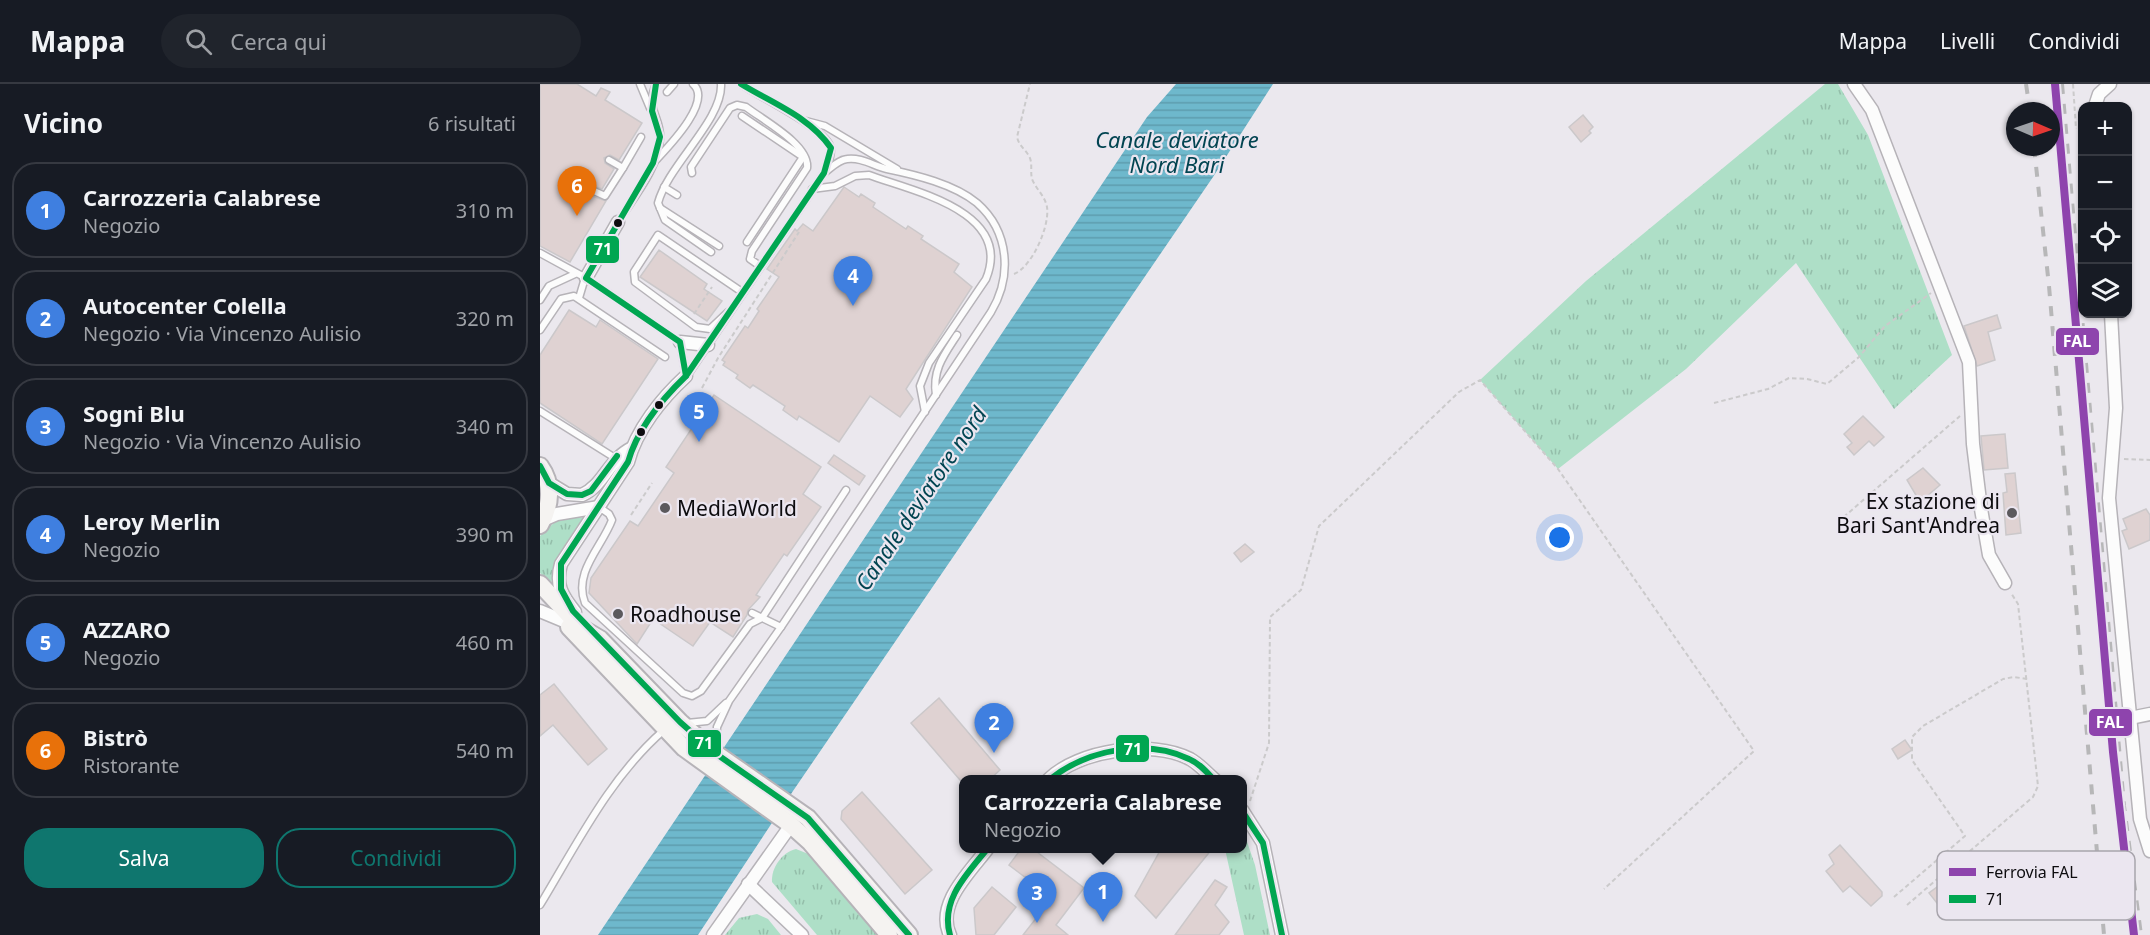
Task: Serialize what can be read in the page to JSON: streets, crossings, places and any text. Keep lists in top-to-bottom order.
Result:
{
  "water": ["Canale deviatore Nord Bari", "Canale deviatore nord"],
  "places": ["MediaWorld", "Ex stazione di Bari Sant'Andrea", "Roadhouse"],
  "lines": ["rail line FAL", "transit line 71"],
  "legend": ["Ferrovia FAL", "71"],
  "north": "right",
  "page": {
    "header": "Mappa",
    "search": "Cerca qui",
    "nav": ["Mappa", "Livelli", "Condividi"],
    "heading": ["Vicino", "6 risultati"],
    "map_buttons": ["+", "−"],
    "list": [
      {
        "mark": "1",
        "name": "Carrozzeria Calabrese",
        "note": "Negozio",
        "value": "310 m"
      },
      {
        "mark": "2",
        "name": "Autocenter Colella",
        "note": "Negozio · Via Vincenzo Aulisio",
        "value": "320 m"
      },
      {
        "mark": "3",
        "name": "Sogni Blu",
        "note": "Negozio · Via Vincenzo Aulisio",
        "value": "340 m"
      },
      {
        "mark": "4",
        "name": "Leroy Merlin",
        "note": "Negozio",
        "value": "390 m"
      },
      {
        "mark": "5",
        "name": "AZZARO",
        "note": "Negozio",
        "value": "460 m"
      },
      {
        "mark": "6",
        "name": "Bistrò",
        "note": "Ristorante",
        "value": "540 m"
      }
    ],
    "pins": [
      "6",
      "4",
      "5",
      "2",
      "1",
      "3"
    ],
    "popup": ["Carrozzeria Calabrese", "Negozio"],
    "buttons": ["Salva", "Condividi"]
  }
}
